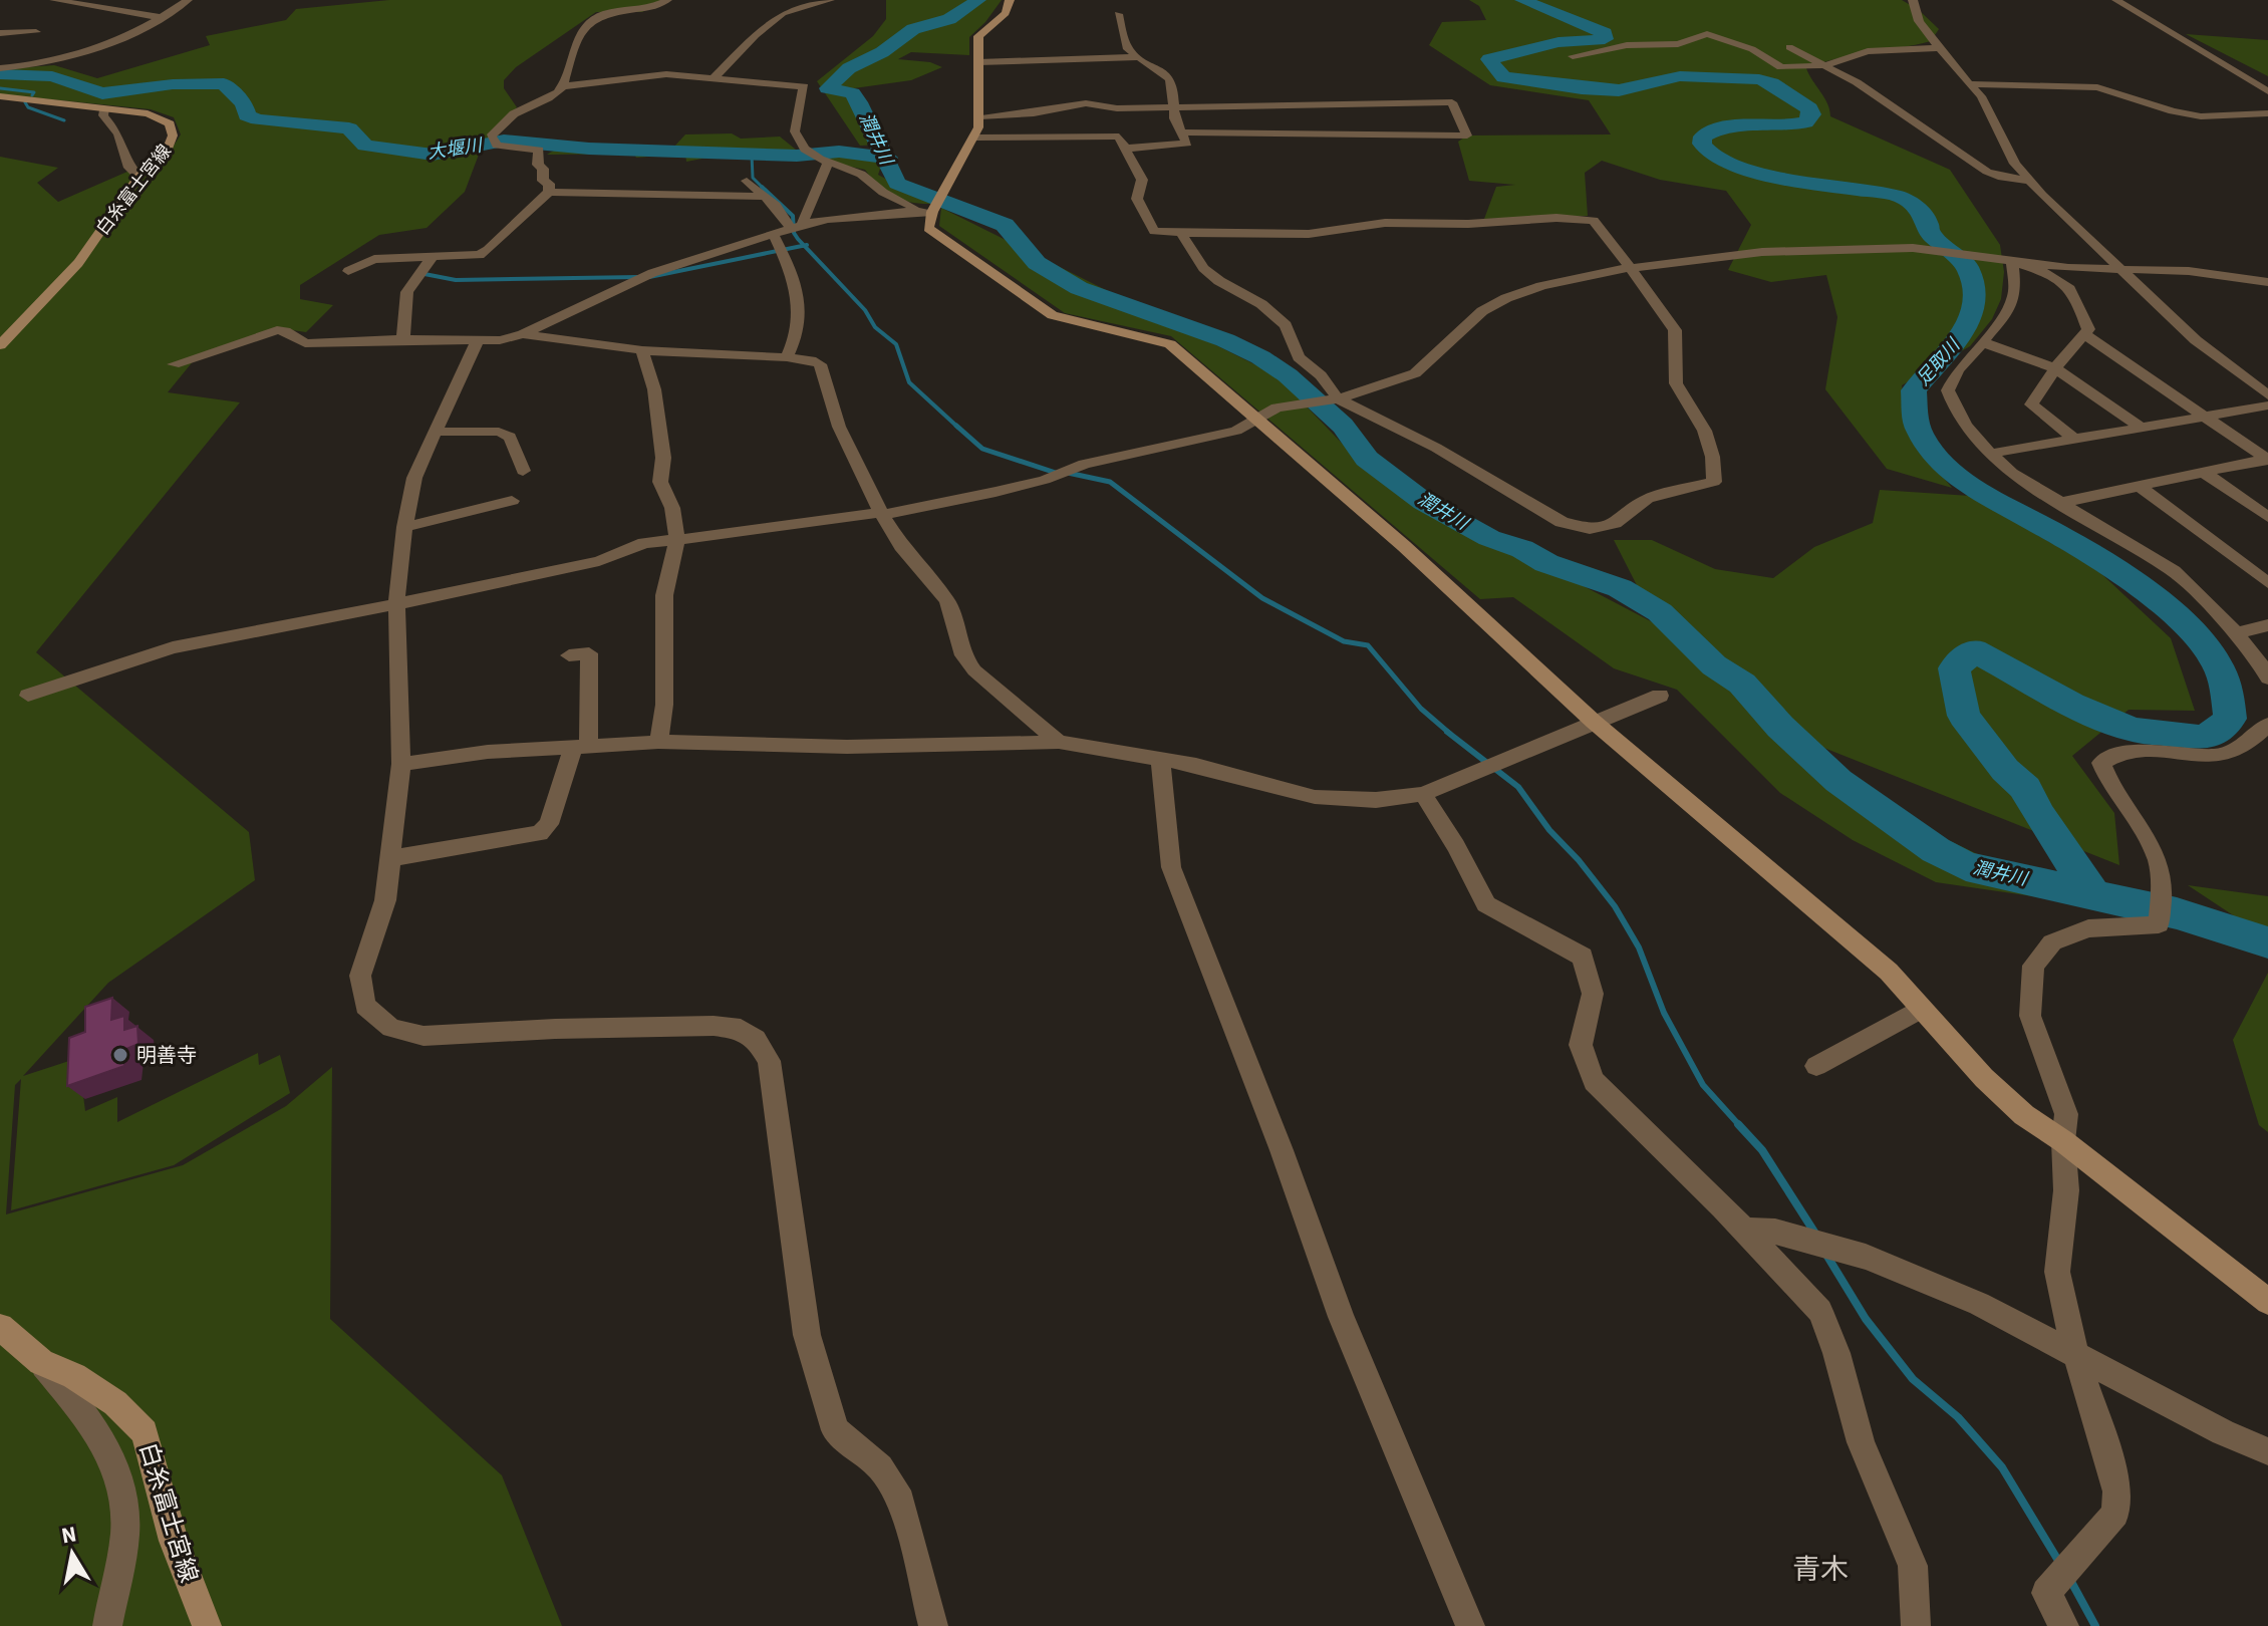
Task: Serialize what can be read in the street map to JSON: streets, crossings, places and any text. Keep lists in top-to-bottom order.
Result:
{
  "streets": {
    "street": ["白糸富士宮線"]
  },
  "districts": ["青木"],
  "water": ["潤井川", "大堰川", "足取川"],
  "places": ["明善寺"],
  "north": "top"
}
